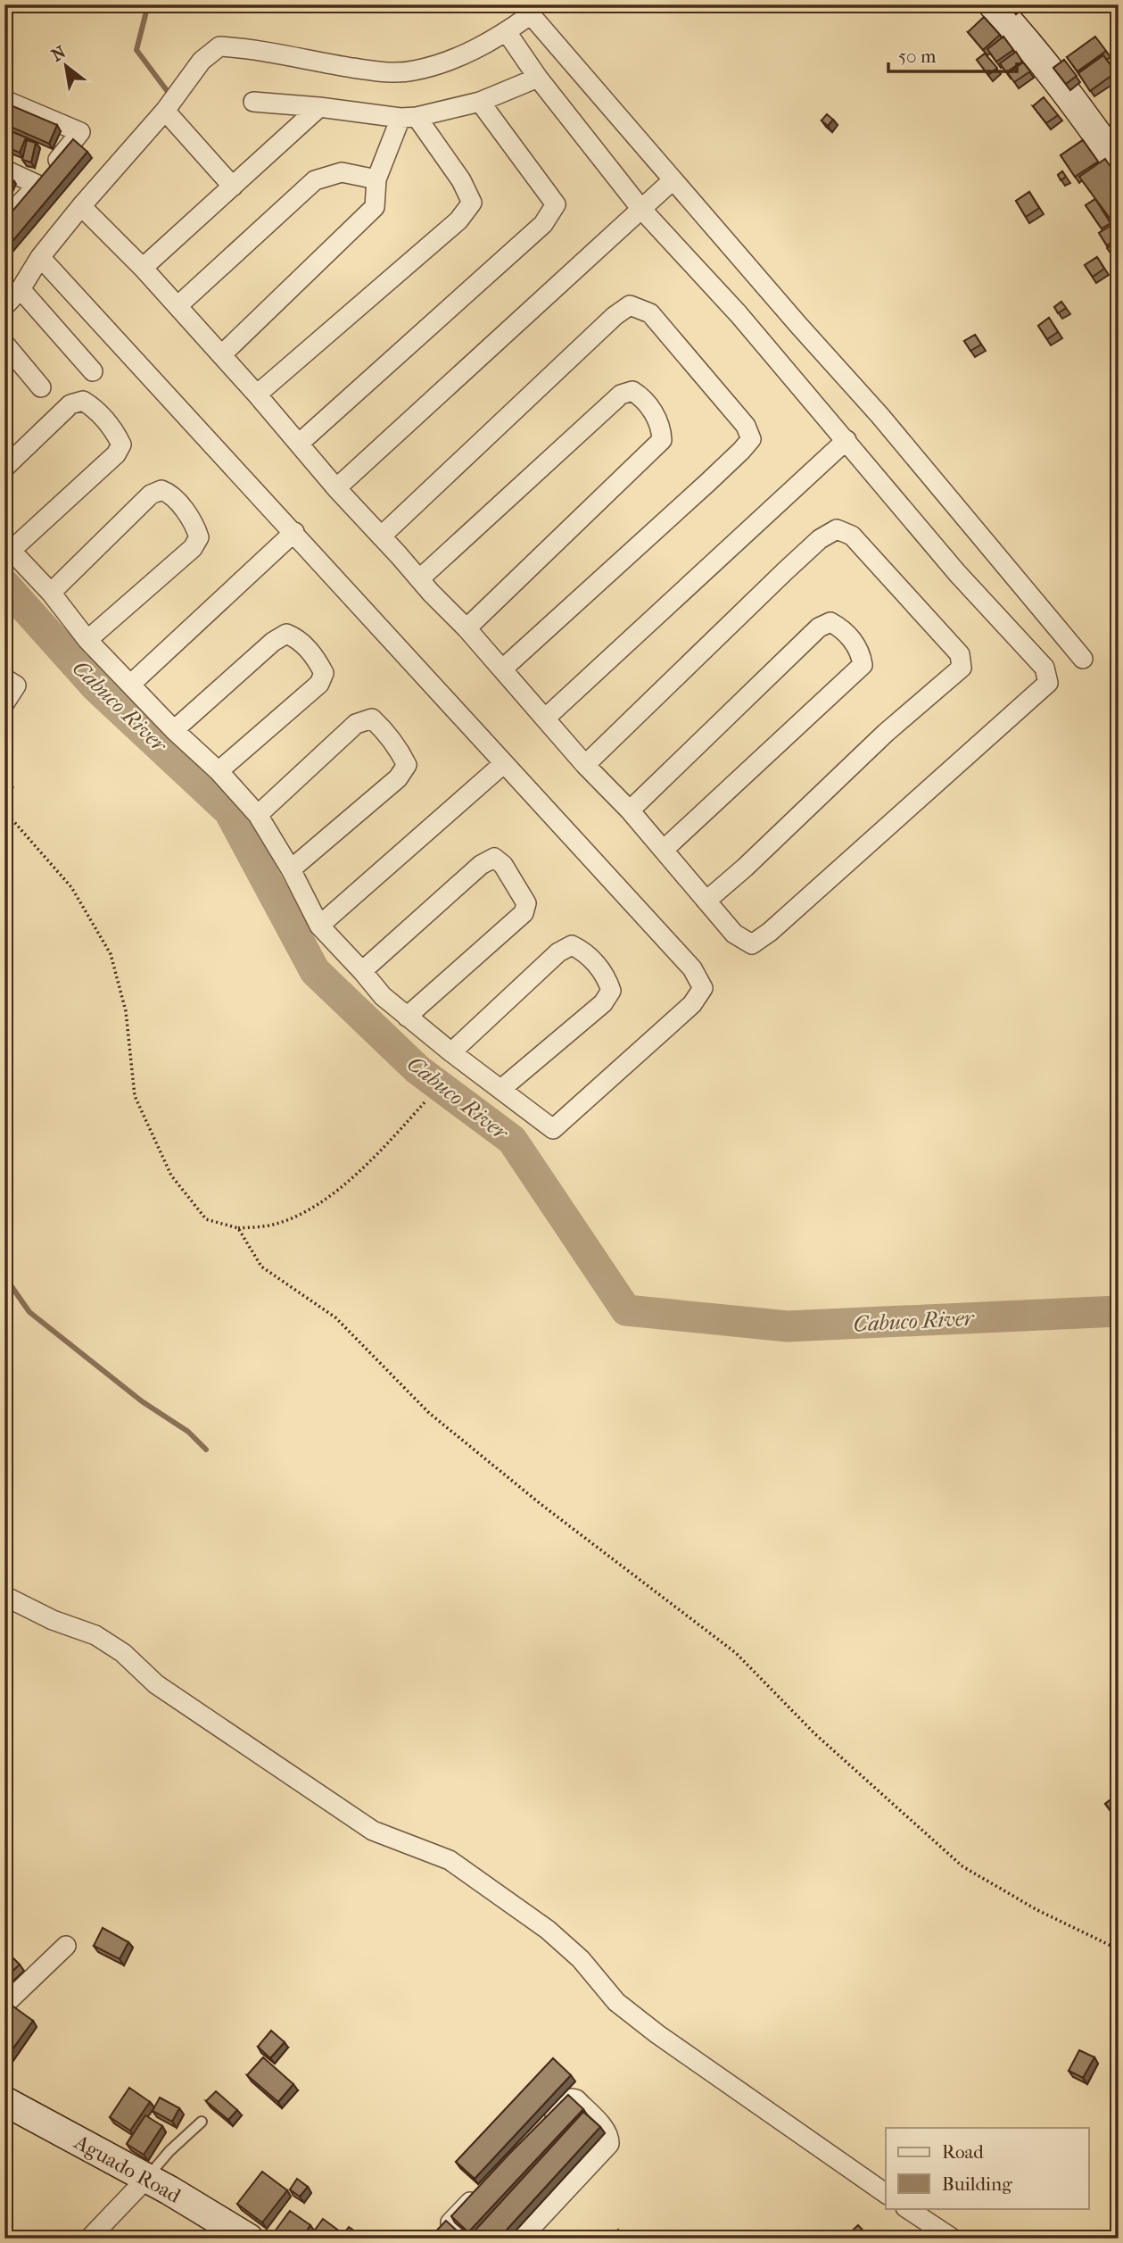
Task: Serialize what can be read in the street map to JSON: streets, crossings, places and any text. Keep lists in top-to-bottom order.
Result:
{
  "streets": {
    "street": ["Aguado Road"]
  },
  "water": ["Cabuco River"],
  "legend": ["Road", "Building"],
  "scale_bar": "50 m",
  "north": "top left"
}
